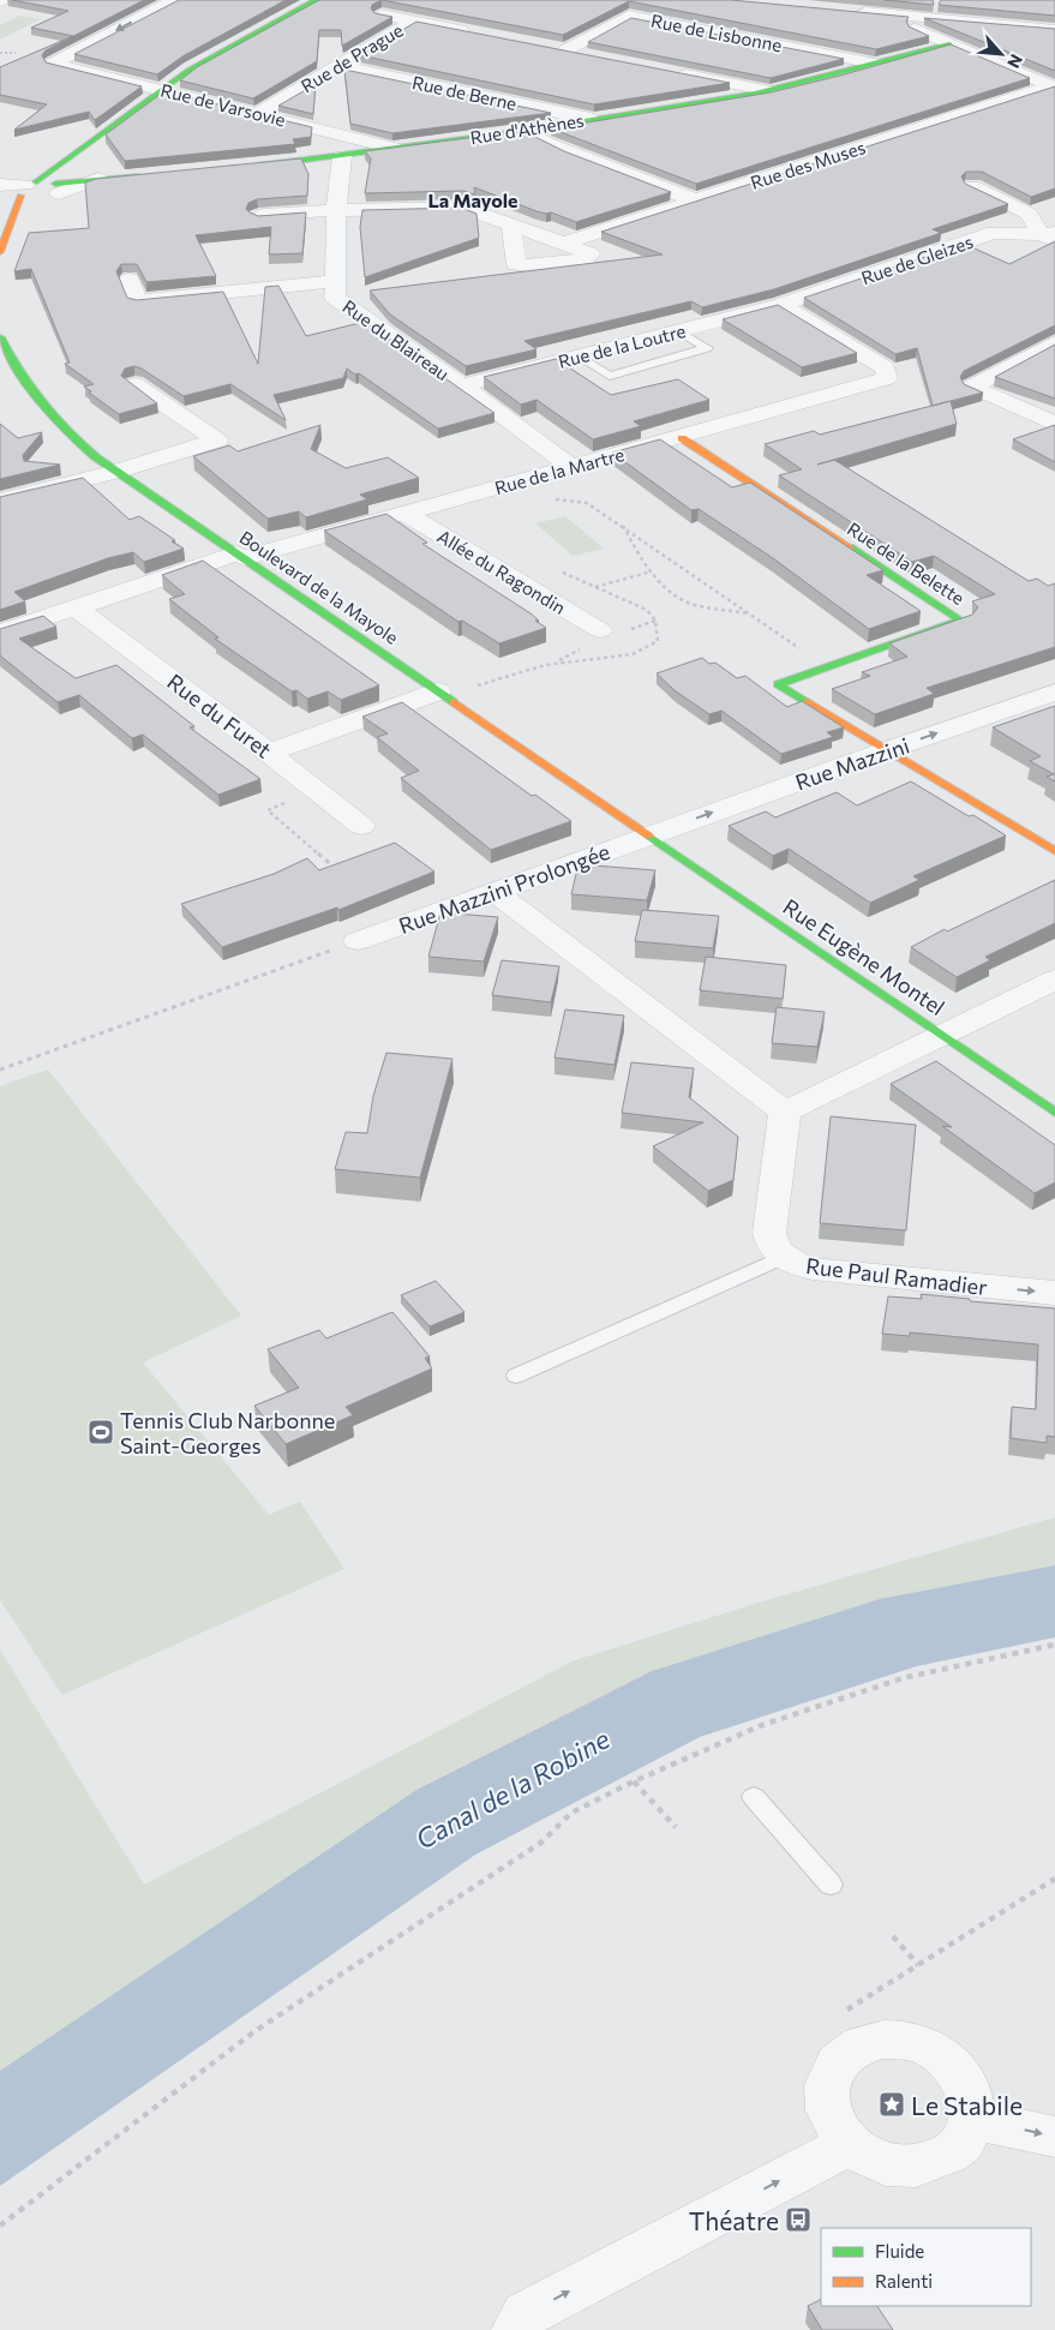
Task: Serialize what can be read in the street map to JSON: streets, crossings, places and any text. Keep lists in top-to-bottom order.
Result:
{
  "streets": {
    "main road": [
      "Rue d'Athènes",
      "Rue de la Belette",
      "Boulevard de la Mayole",
      "Rue Eugène Montel"
    ],
    "street": [
      "Rue de Lisbonne",
      "Rue de Prague",
      "Rue de Berne",
      "Rue de Varsovie",
      "Rue des Muses",
      "Rue de Gleizes",
      "Rue du Blaireau",
      "Rue de la Loutre",
      "Rue de la Martre",
      "Allée du Ragondin",
      "Rue du Furet",
      "Rue Mazzini",
      "Rue Mazzini Prolongée",
      "Rue Paul Ramadier"
    ]
  },
  "crossings": [
    ["Rue de Lisbonne", "Rue d'Athènes"],
    ["Rue de Prague", "Rue de Berne"],
    ["Rue de Prague", "Rue de Varsovie"],
    ["Rue de Berne", "Rue d'Athènes"],
    ["Rue de Varsovie", "Rue d'Athènes"],
    ["Rue d'Athènes", "Rue du Blaireau"],
    ["Rue de Gleizes", "Rue de la Loutre"],
    ["Rue de Gleizes", "Rue de la Martre"],
    ["Rue du Blaireau", "Rue de la Loutre"],
    ["Rue du Blaireau", "Rue de la Martre"],
    ["Rue de la Loutre", "Rue de la Martre"],
    ["Rue de la Martre", "Rue de la Belette"],
    ["Rue de la Martre", "Allée du Ragondin"],
    ["Rue de la Martre", "Boulevard de la Mayole"],
    ["Rue de la Martre", "Rue du Furet"],
    ["Rue de la Belette", "Rue Mazzini"],
    ["Boulevard de la Mayole", "Rue Mazzini"],
    ["Boulevard de la Mayole", "Rue Mazzini Prolongée"],
    ["Boulevard de la Mayole", "Rue Eugène Montel"],
    ["Rue Mazzini", "Rue Mazzini Prolongée"],
    ["Rue Mazzini", "Rue Eugène Montel"],
    ["Rue Mazzini Prolongée", "Rue Eugène Montel"]
  ],
  "one_way": ["Rue Paul Ramadier"],
  "districts": ["La Mayole"],
  "water": ["Canal de la Robine"],
  "places": {
    "sports": ["Tennis Club Narbonne Saint-Georges"],
    "place": ["Le Stabile"],
    "bus stop": ["Théatre"]
  },
  "legend": ["Fluide", "Ralenti"],
  "north": "bottom right"
}
